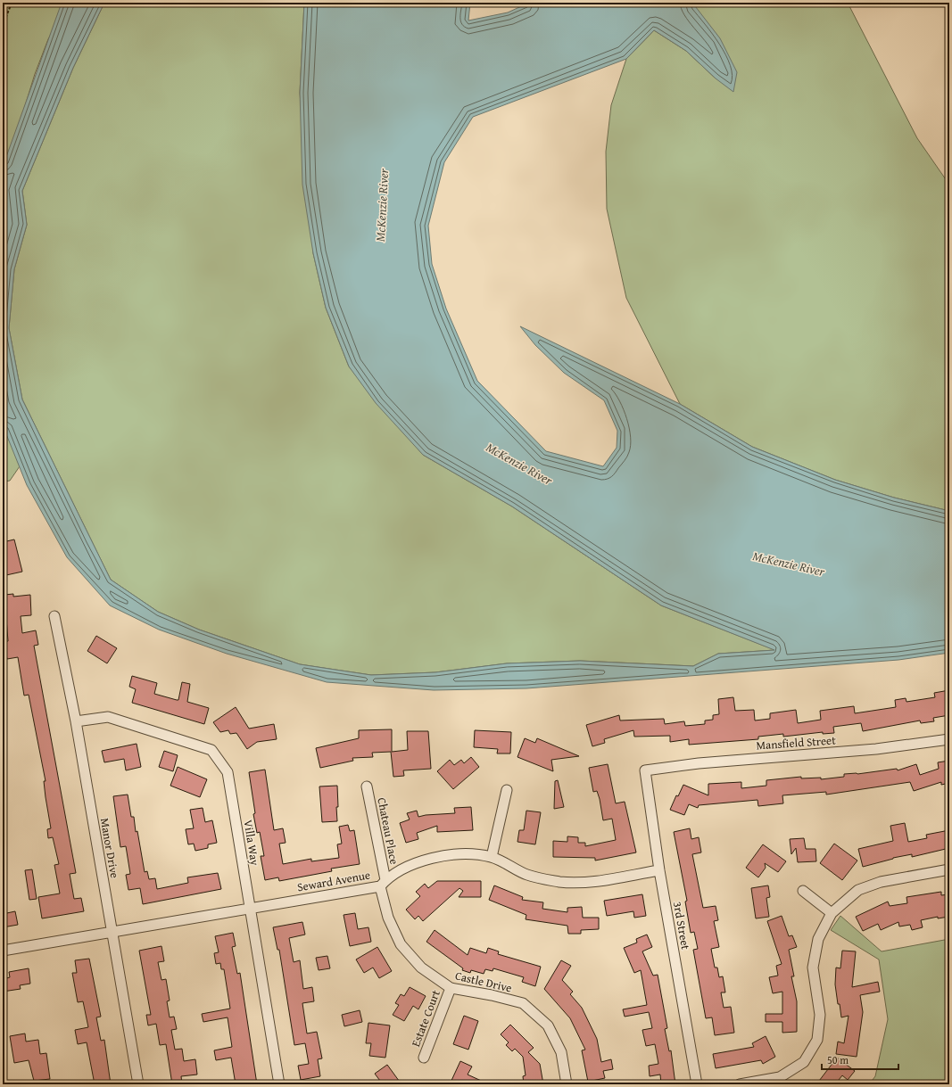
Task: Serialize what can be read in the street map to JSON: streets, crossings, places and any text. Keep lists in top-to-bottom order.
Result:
{
  "streets": {
    "street": [
      "Mansfield Street",
      "Chateau Place",
      "Villa Way",
      "Manor Drive",
      "Seward Avenue",
      "3rd Street",
      "Castle Drive",
      "Estate Court"
    ]
  },
  "crossings": [
    ["Mansfield Street", "3rd Street"],
    ["Chateau Place", "Seward Avenue"],
    ["Chateau Place", "Castle Drive"],
    ["Villa Way", "Manor Drive"],
    ["Villa Way", "Seward Avenue"],
    ["Manor Drive", "Seward Avenue"],
    ["Seward Avenue", "3rd Street"],
    ["Seward Avenue", "Castle Drive"],
    ["Castle Drive", "Estate Court"]
  ],
  "water": ["McKenzie River"],
  "scale_bar": "50 m"
}
